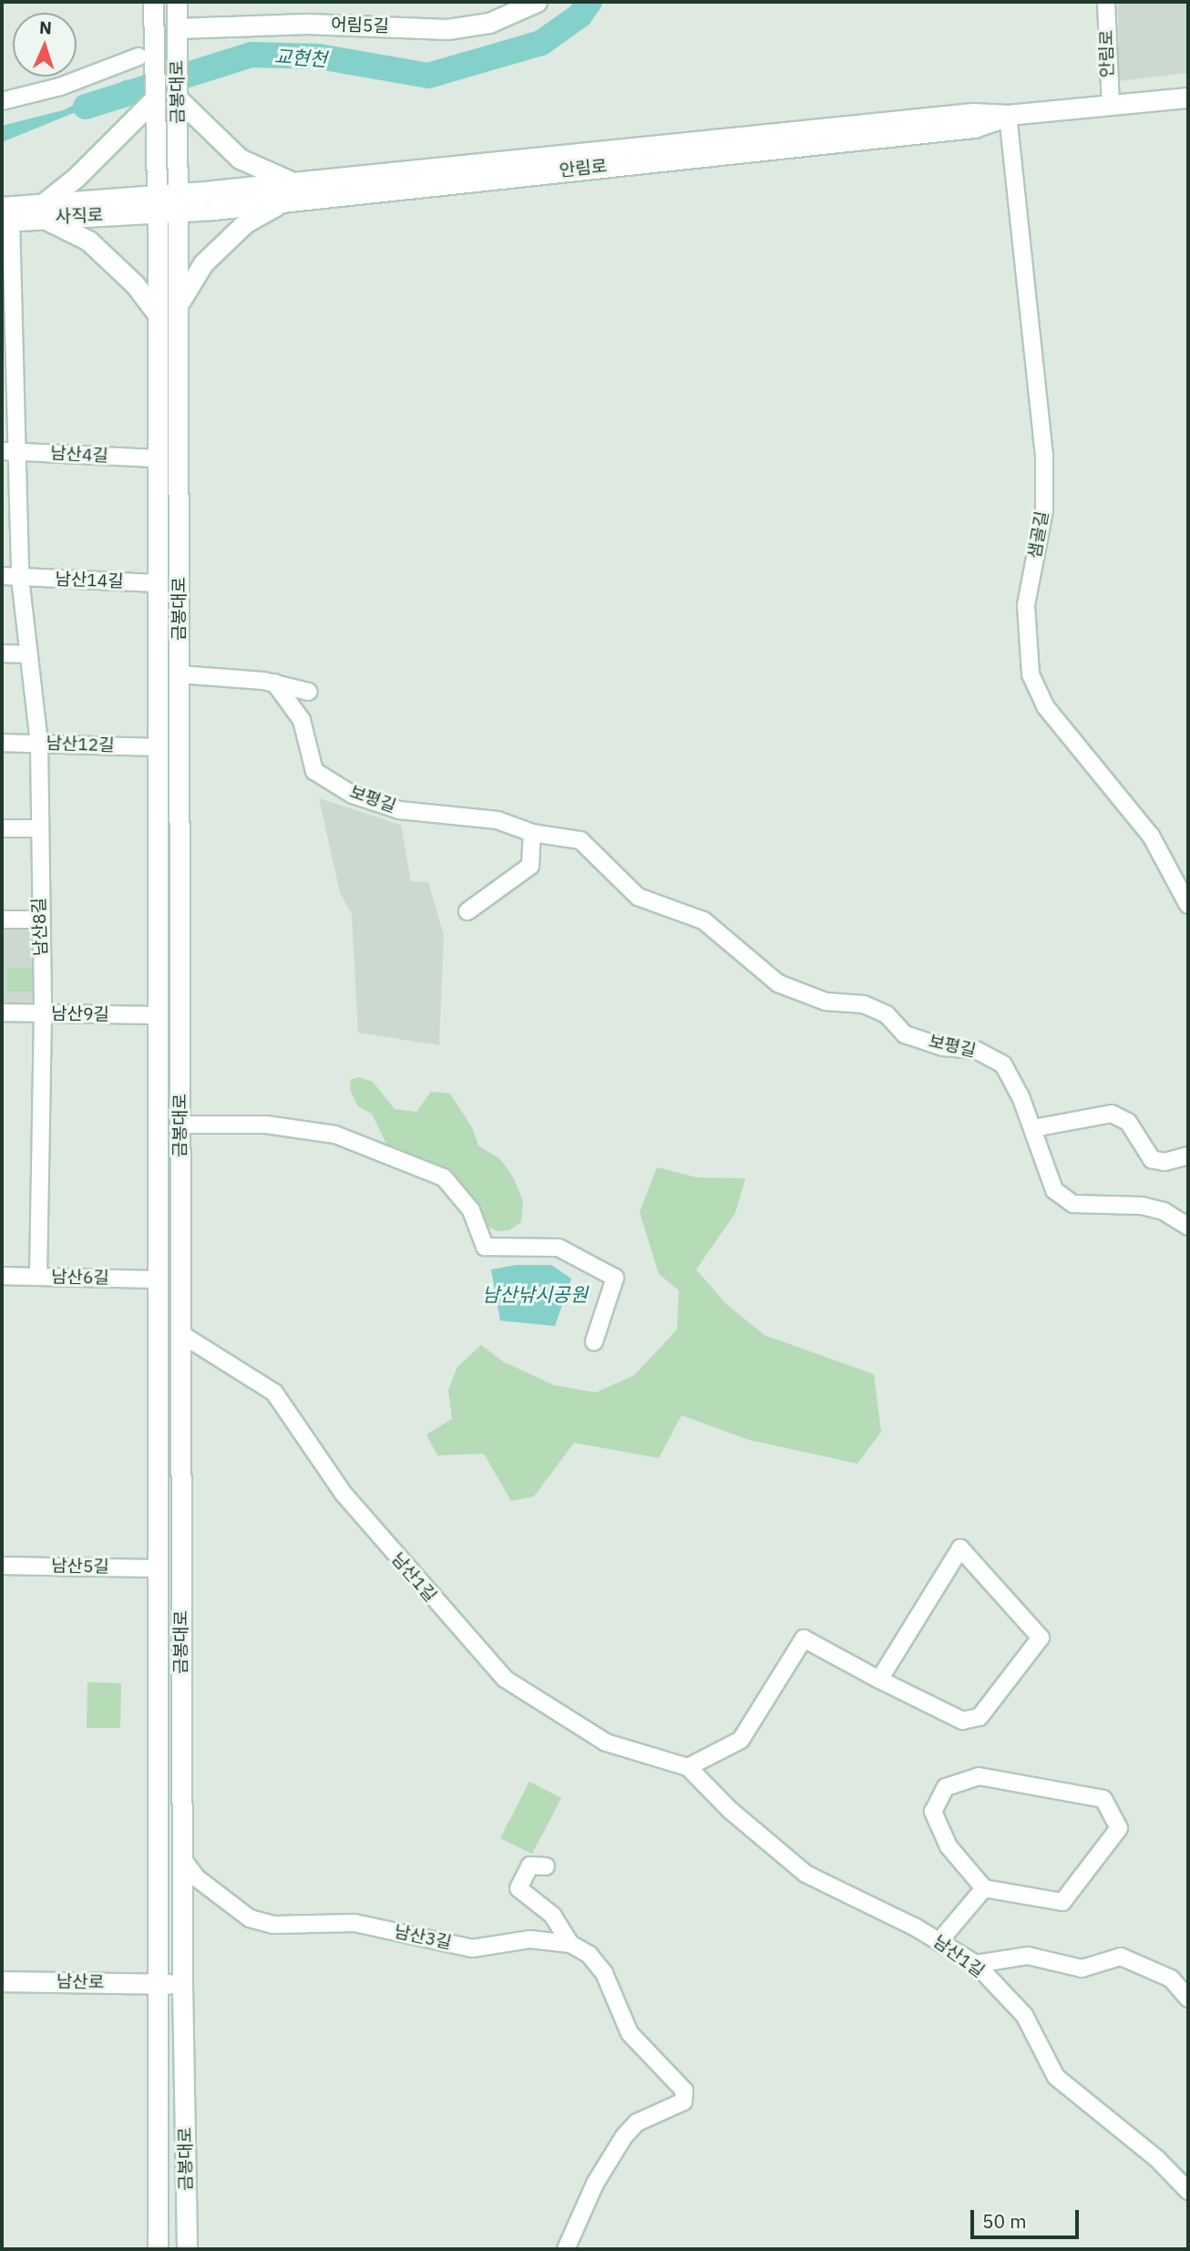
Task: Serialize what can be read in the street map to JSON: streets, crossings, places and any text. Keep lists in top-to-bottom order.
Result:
{
  "streets": {
    "street": [
      "어림5길",
      "안림로",
      "금봉대로",
      "사직로",
      "남산4길",
      "샘골길",
      "남산14길",
      "남산12길",
      "보평길",
      "남산8길",
      "남산9길",
      "남산6길",
      "남산5길",
      "남산1길",
      "남산3길",
      "남산로"
    ]
  },
  "crossings": [
    ["어림5길", "금봉대로"],
    ["안림로", "금봉대로"],
    ["안림로", "사직로"],
    ["안림로", "샘골길"],
    ["금봉대로", "사직로"],
    ["금봉대로", "남산4길"],
    ["금봉대로", "남산14길"],
    ["금봉대로", "남산12길"],
    ["금봉대로", "남산9길"],
    ["금봉대로", "남산6길"],
    ["금봉대로", "남산5길"],
    ["금봉대로", "남산1길"],
    ["금봉대로", "남산3길"],
    ["금봉대로", "남산로"],
    ["남산14길", "남산8길"],
    ["남산12길", "남산8길"],
    ["남산8길", "남산9길"],
    ["남산8길", "남산6길"]
  ],
  "water": ["교현천", "남산낚시공원"],
  "scale_bar": "50 m",
  "north": "top"
}
